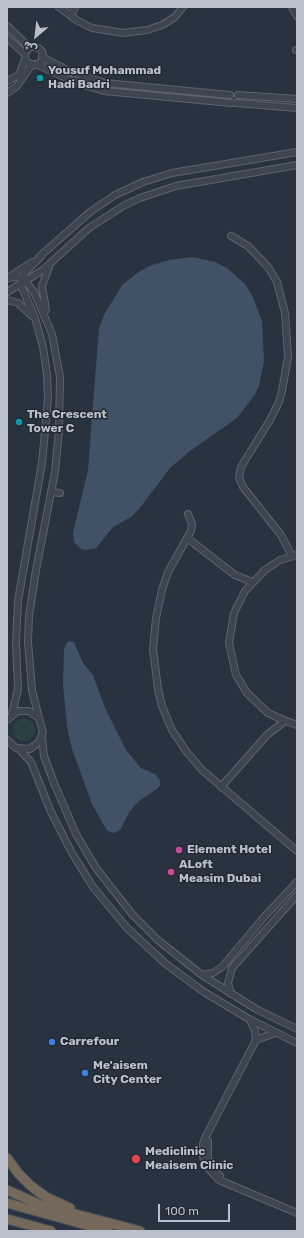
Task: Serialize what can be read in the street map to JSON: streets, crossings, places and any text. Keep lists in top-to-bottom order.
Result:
{
  "places": [
    "Yousuf Mohammad Hadi Badri",
    "The Crescent Tower C",
    "Element Hotel",
    "ALoft Measim Dubai",
    "Carrefour",
    "Me'aisem City Center",
    "Mediclinic Meaisem Clinic"
  ],
  "scale_bar": "100 m",
  "north": "bottom left"
}
